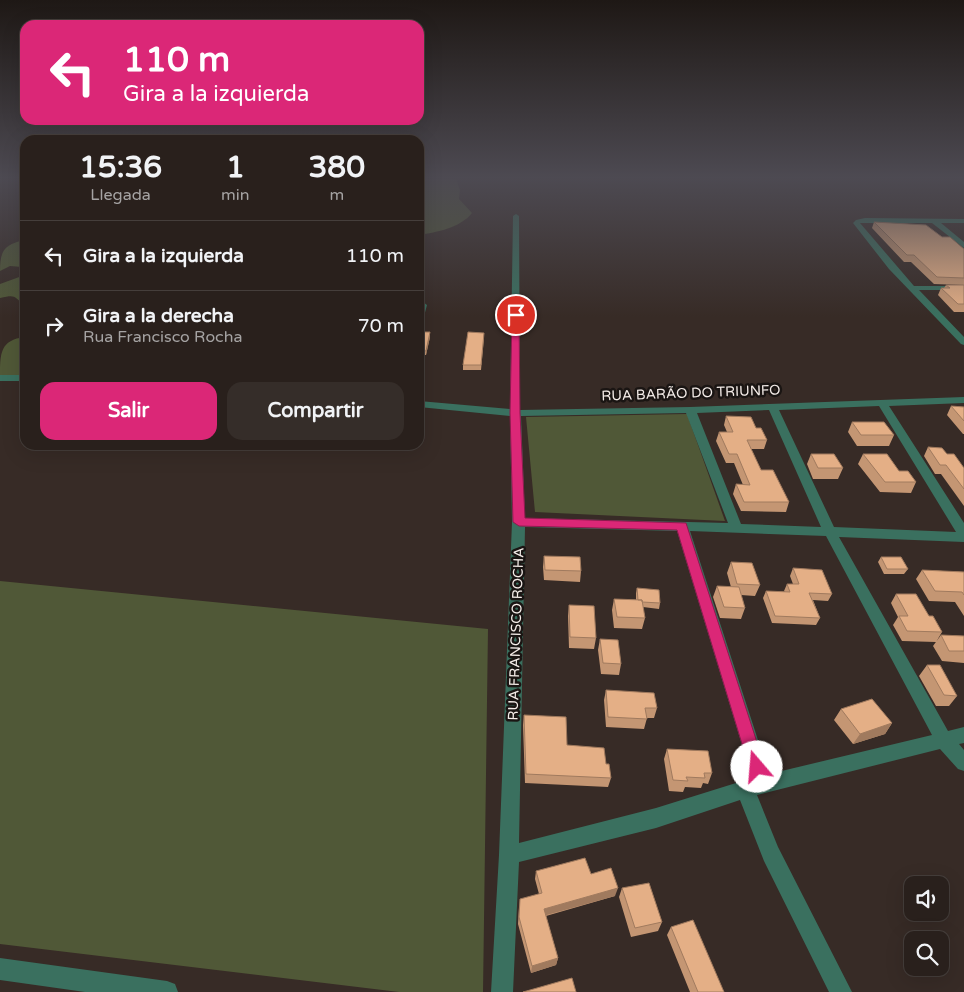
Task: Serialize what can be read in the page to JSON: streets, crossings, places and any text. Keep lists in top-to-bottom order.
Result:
{
  "streets": {
    "street": ["RUA BARÃO DO TRIUNFO", "RUA FRANCISCO ROCHA"]
  },
  "crossings": [
    ["RUA BARÃO DO TRIUNFO", "RUA FRANCISCO ROCHA"]
  ],
  "page": {
    "turn": ["110 m", "Gira a la izquierda"],
    "eta": [
      "15:36",
      "Llegada",
      "1",
      "min",
      "380",
      "m"
    ],
    "list": [
      {
        "name": "Gira a la izquierda",
        "value": "110 m"
      },
      {
        "name": "Gira a la derecha",
        "note": "Rua Francisco Rocha",
        "value": "70 m"
      }
    ],
    "buttons": ["Salir", "Compartir"]
  }
}
